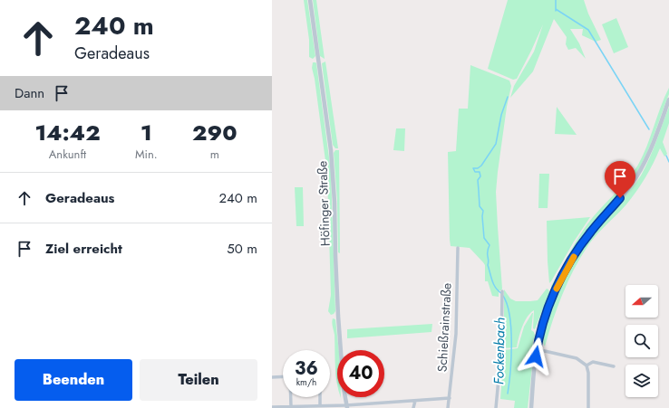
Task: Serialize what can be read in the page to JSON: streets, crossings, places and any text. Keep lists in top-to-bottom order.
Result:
{
  "streets": {
    "street": ["Höfinger Straße", "Schießrainstraße"]
  },
  "water": ["Fockenbach"],
  "north": "left",
  "page": {
    "turn": ["240 m", "Geradeaus"],
    "then": "Dann",
    "eta": [
      "14:42",
      "Ankunft",
      "1",
      "Min.",
      "290",
      "m"
    ],
    "list": [
      {
        "name": "Geradeaus",
        "value": "240 m"
      },
      {
        "name": "Ziel erreicht",
        "value": "50 m"
      }
    ],
    "speed": "36 km/h",
    "limit": "40",
    "buttons": ["Beenden", "Teilen"]
  }
}
